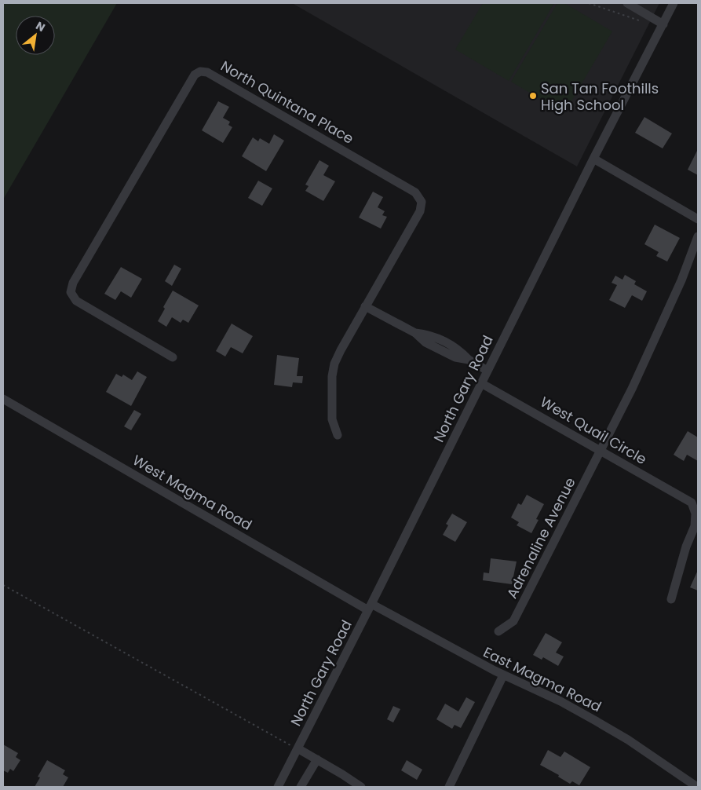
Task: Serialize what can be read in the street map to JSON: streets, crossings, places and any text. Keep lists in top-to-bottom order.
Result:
{
  "streets": {
    "street": [
      "North Quintana Place",
      "North Gary Road",
      "West Quail Circle",
      "West Magma Road",
      "Adrenaline Avenue",
      "East Magma Road"
    ]
  },
  "crossings": [
    ["North Gary Road", "West Quail Circle"],
    ["North Gary Road", "West Magma Road"],
    ["North Gary Road", "East Magma Road"],
    ["West Quail Circle", "Adrenaline Avenue"],
    ["West Magma Road", "East Magma Road"]
  ],
  "places": ["San Tan Foothills High School"],
  "north": "top right"
}
